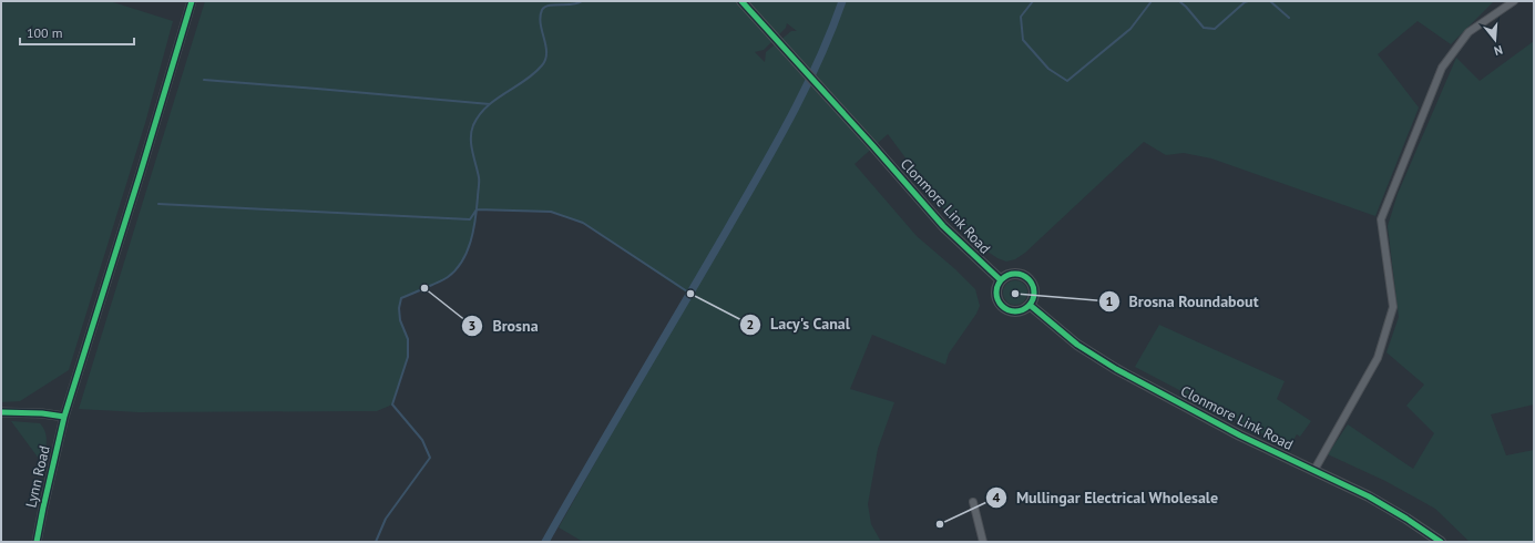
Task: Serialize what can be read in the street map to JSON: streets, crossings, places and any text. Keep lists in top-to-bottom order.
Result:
{
  "streets": {
    "main road": ["Clonmore Link Road"],
    "street": ["Lynn Road"]
  },
  "places": [
    "Brosna",
    "Lacy's Canal",
    "Brosna Roundabout",
    "Mullingar Electrical Wholesale"
  ],
  "scale_bar": "100 m",
  "north": "bottom"
}
